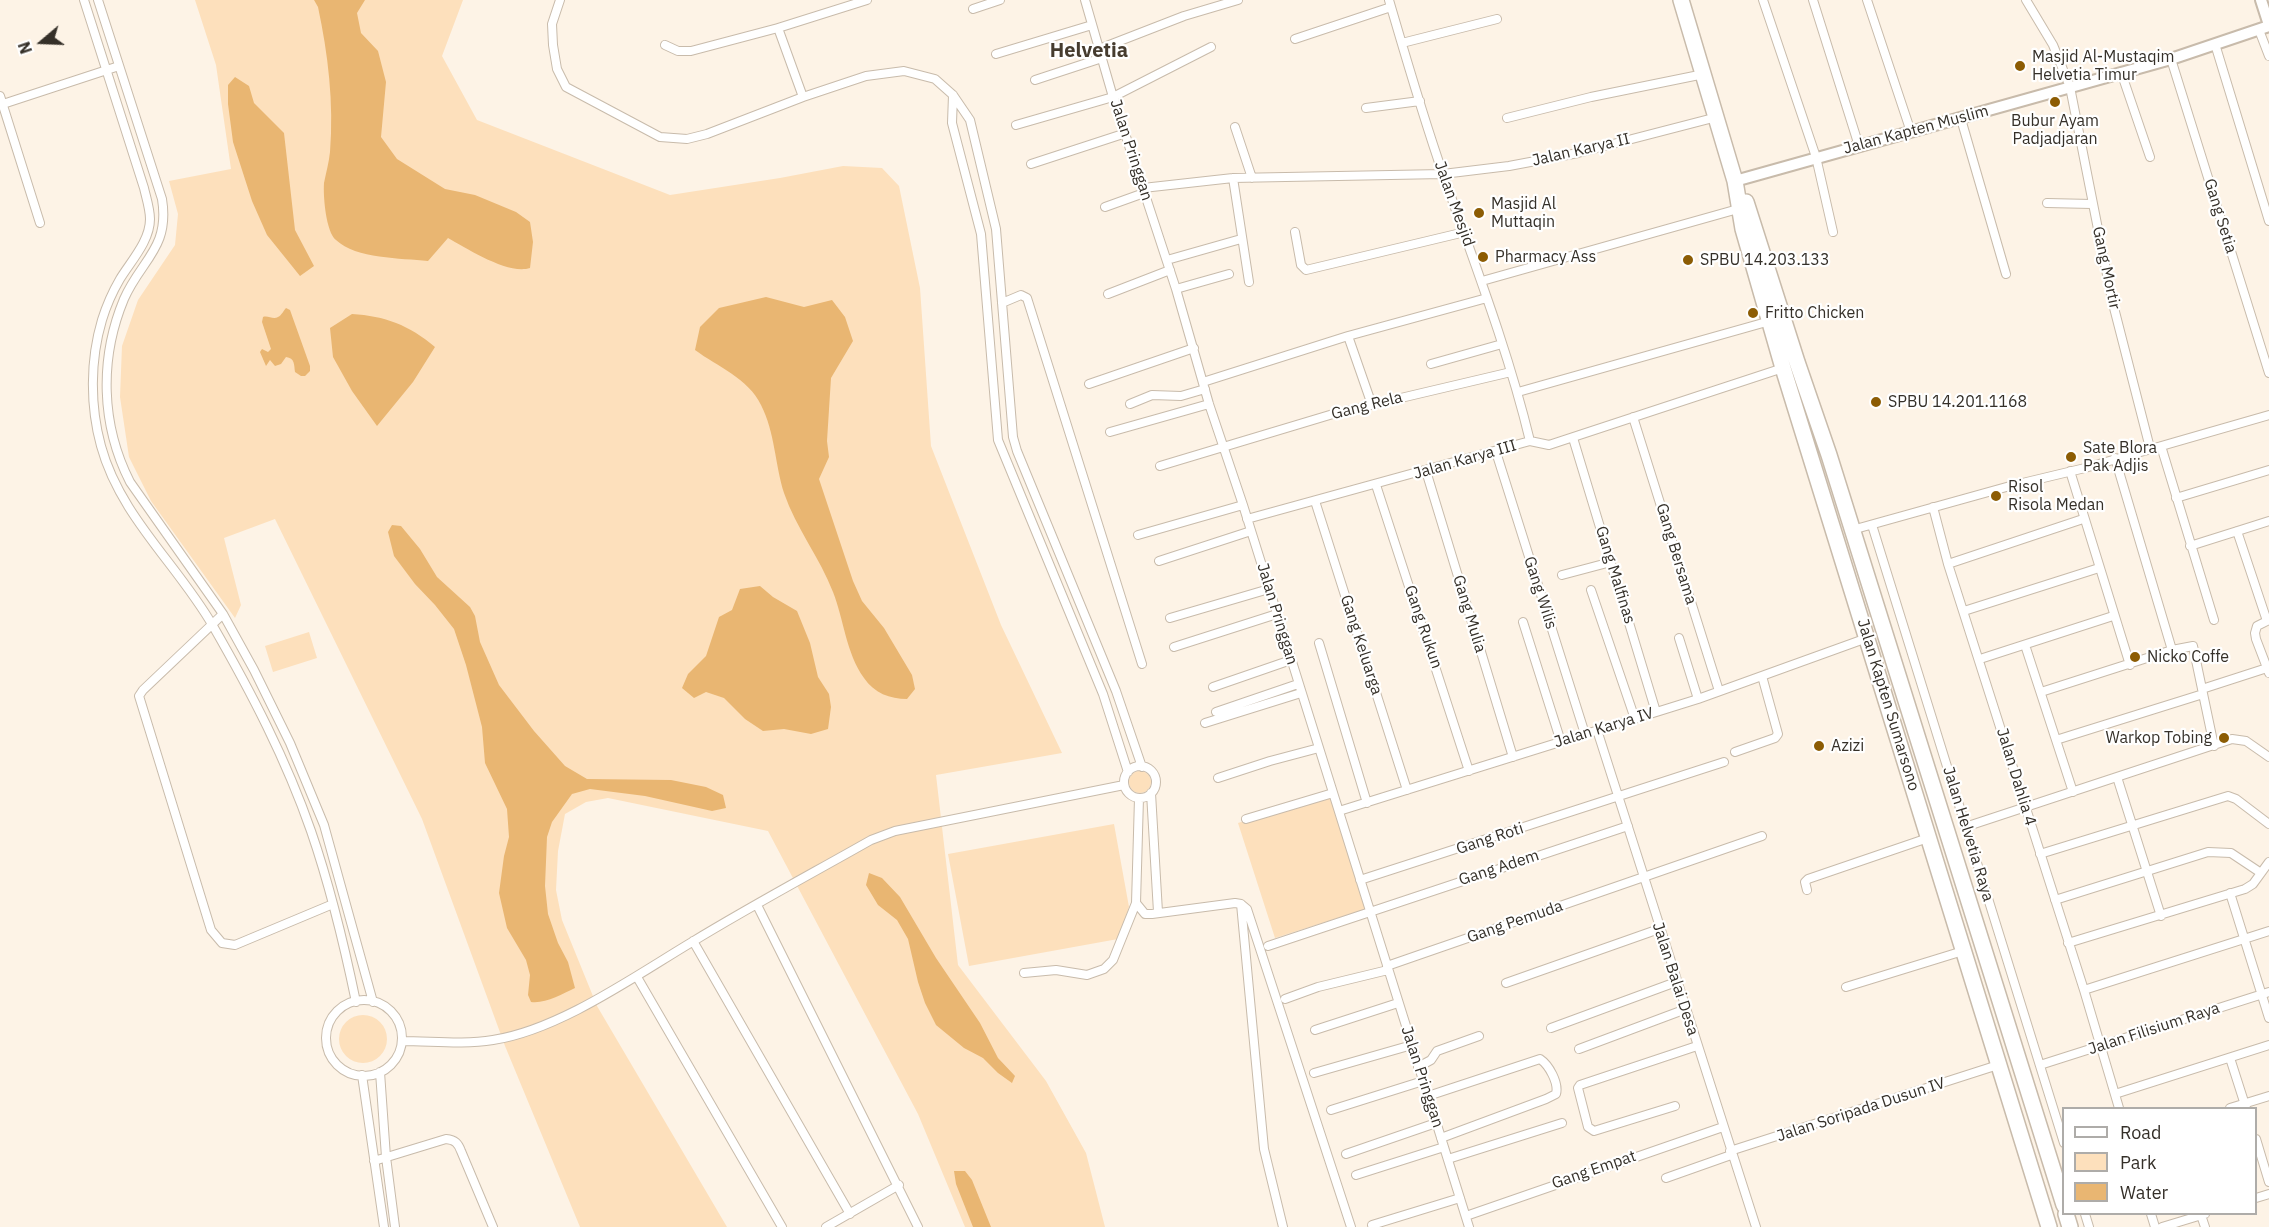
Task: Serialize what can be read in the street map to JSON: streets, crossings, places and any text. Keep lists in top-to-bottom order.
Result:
{
  "streets": {
    "highway": ["Jalan Kapten Sumarsono"],
    "street": [
      "Jalan Kapten Muslim",
      "Jalan Pringgan",
      "Jalan Karya II",
      "Jalan Mesjid",
      "Gang Setia",
      "Gang Mortir",
      "Gang Rela",
      "Jalan Karya III",
      "Gang Bersama",
      "Gang Malfinas",
      "Gang Wilis",
      "Gang Mulia",
      "Gang Rukun",
      "Gang Keluarga",
      "Jalan Karya IV",
      "Jalan Dahlia 4",
      "Jalan Helvetia Raya",
      "Gang Roti",
      "Gang Adem",
      "Gang Pemuda",
      "Jalan Balai Desa",
      "Jalan Filisium Raya",
      "Jalan Soripada Dusun IV",
      "Gang Empat"
    ]
  },
  "crossings": [
    ["Jalan Kapten Muslim", "Gang Setia"],
    ["Jalan Kapten Muslim", "Gang Mortir"],
    ["Jalan Kapten Muslim", "Jalan Kapten Sumarsono"],
    ["Jalan Pringgan", "Jalan Karya II"],
    ["Jalan Pringgan", "Gang Rela"],
    ["Jalan Pringgan", "Jalan Karya III"],
    ["Jalan Pringgan", "Jalan Karya IV"],
    ["Jalan Pringgan", "Gang Roti"],
    ["Jalan Pringgan", "Gang Adem"],
    ["Jalan Pringgan", "Gang Pemuda"],
    ["Jalan Pringgan", "Gang Empat"],
    ["Jalan Karya II", "Jalan Mesjid"],
    ["Jalan Karya II", "Jalan Kapten Sumarsono"],
    ["Jalan Mesjid", "Gang Rela"],
    ["Jalan Mesjid", "Jalan Karya III"],
    ["Jalan Karya III", "Gang Bersama"],
    ["Jalan Karya III", "Gang Malfinas"],
    ["Jalan Karya III", "Gang Wilis"],
    ["Jalan Karya III", "Gang Mulia"],
    ["Jalan Karya III", "Gang Rukun"],
    ["Jalan Karya III", "Gang Keluarga"],
    ["Jalan Karya III", "Jalan Kapten Sumarsono"],
    ["Gang Bersama", "Jalan Karya IV"],
    ["Gang Malfinas", "Jalan Karya IV"],
    ["Gang Wilis", "Jalan Karya IV"],
    ["Gang Mulia", "Jalan Karya IV"],
    ["Gang Rukun", "Jalan Karya IV"],
    ["Gang Keluarga", "Jalan Karya IV"],
    ["Jalan Kapten Sumarsono", "Jalan Karya IV"],
    ["Jalan Kapten Sumarsono", "Jalan Soripada Dusun IV"],
    ["Jalan Karya IV", "Jalan Balai Desa"],
    ["Jalan Dahlia 4", "Jalan Filisium Raya"],
    ["Jalan Helvetia Raya", "Jalan Filisium Raya"],
    ["Gang Roti", "Jalan Balai Desa"],
    ["Gang Adem", "Jalan Balai Desa"],
    ["Gang Pemuda", "Jalan Balai Desa"],
    ["Jalan Balai Desa", "Jalan Soripada Dusun IV"],
    ["Jalan Balai Desa", "Gang Empat"]
  ],
  "districts": ["Helvetia"],
  "places": [
    "Masjid Al-Mustaqim Helvetia Timur",
    "Bubur Ayam Padjadjaran",
    "Masjid Al Muttaqin",
    "Pharmacy Ass",
    "SPBU 14.203.133",
    "Fritto Chicken",
    "SPBU 14.201.1168",
    "Sate Blora Pak Adjis",
    "Risol Risola Medan",
    "Nicko Coffe",
    "Warkop Tobing",
    "Azizi"
  ],
  "legend": ["Road", "Park", "Water"],
  "north": "left"
}
